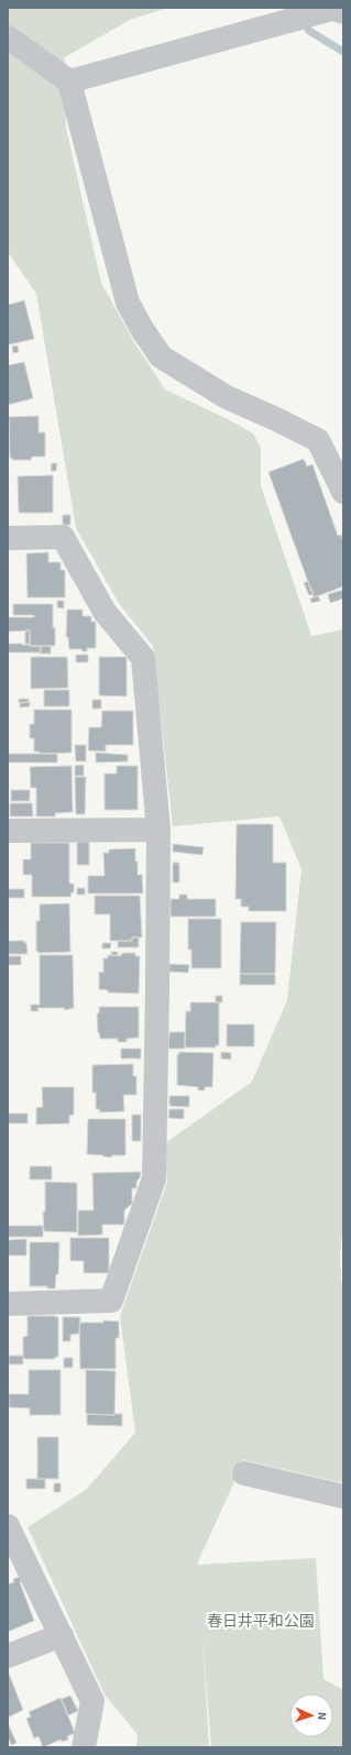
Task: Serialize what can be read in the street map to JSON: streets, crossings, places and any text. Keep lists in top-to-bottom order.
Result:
{
  "parks": ["春日井平和公園"],
  "north": "right"
}
